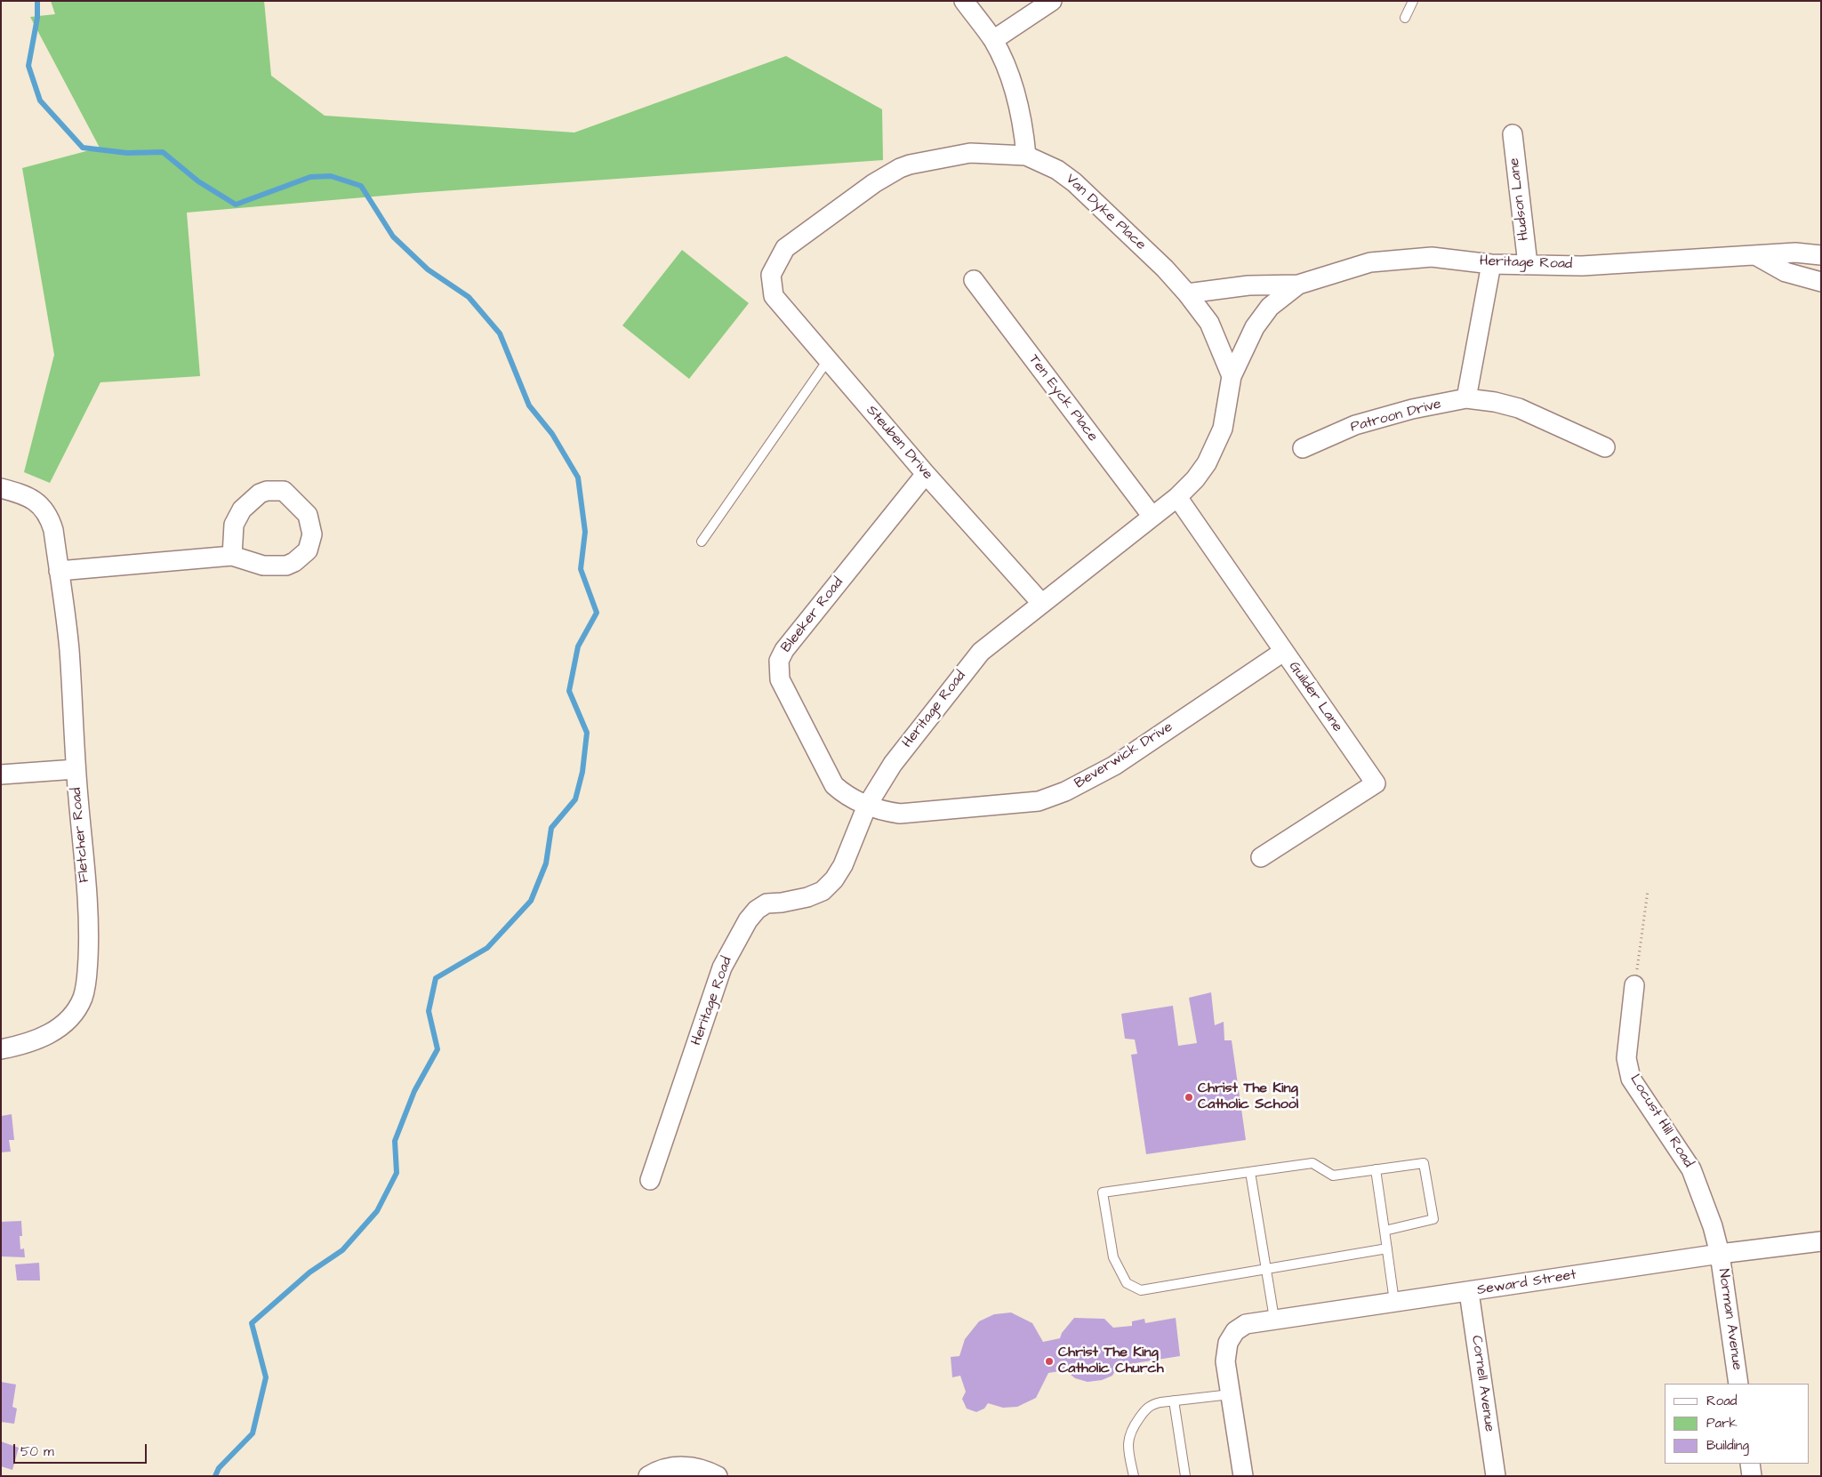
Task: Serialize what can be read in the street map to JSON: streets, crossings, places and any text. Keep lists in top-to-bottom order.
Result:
{
  "streets": {
    "street": [
      "Hudson Lane",
      "Van Dyke Place",
      "Heritage Road",
      "Ten Eyck Place",
      "Patroon Drive",
      "Steuben Drive",
      "Bleeker Road",
      "Guilder Lane",
      "Beverwick Drive",
      "Fletcher Road",
      "Locust Hill Road",
      "Seward Street",
      "Norman Avenue",
      "Cornell Avenue"
    ]
  },
  "crossings": [
    ["Hudson Lane", "Heritage Road"],
    ["Van Dyke Place", "Heritage Road"],
    ["Van Dyke Place", "Steuben Drive"],
    ["Heritage Road", "Ten Eyck Place"],
    ["Heritage Road", "Steuben Drive"],
    ["Heritage Road", "Bleeker Road"],
    ["Heritage Road", "Guilder Lane"],
    ["Heritage Road", "Beverwick Drive"],
    ["Steuben Drive", "Bleeker Road"],
    ["Bleeker Road", "Beverwick Drive"],
    ["Guilder Lane", "Beverwick Drive"],
    ["Locust Hill Road", "Seward Street"],
    ["Locust Hill Road", "Norman Avenue"],
    ["Seward Street", "Norman Avenue"],
    ["Seward Street", "Cornell Avenue"]
  ],
  "places": ["Christ The King Catholic School", "Christ The King Catholic Church"],
  "legend": ["Road", "Park", "Building"],
  "scale_bar": "50 m"
}
